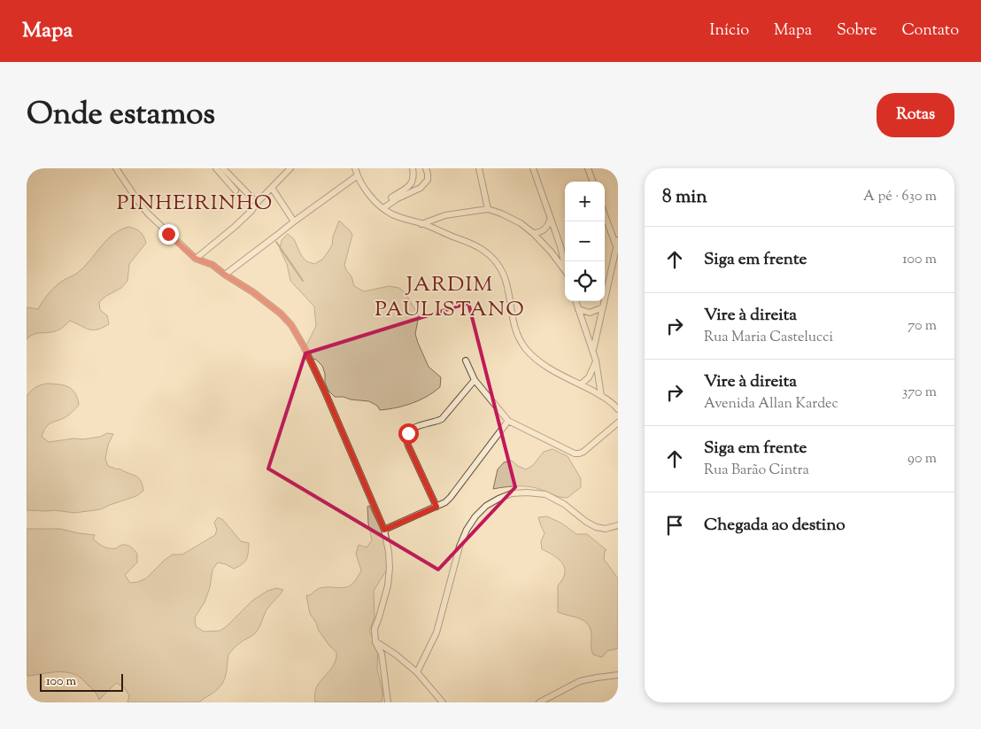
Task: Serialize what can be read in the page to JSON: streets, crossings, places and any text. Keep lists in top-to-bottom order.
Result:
{
  "districts": ["PINHEIRINHO", "JARDIM PAULISTANO"],
  "scale_bar": "100 m",
  "page": {
    "header": "Mapa",
    "nav": [
      "Início",
      "Mapa",
      "Sobre",
      "Contato"
    ],
    "title": "Onde estamos",
    "buttons": "Rotas",
    "heading": ["8 min", "A pé · 630 m"],
    "map_buttons": ["+", "−"],
    "list": [
      ["Siga em frente", "100 m"],
      ["Vire à direita", "Rua Maria Castelucci", "70 m"],
      ["Vire à direita", "Avenida Allan Kardec", "370 m"],
      ["Siga em frente", "Rua Barão Cintra", "90 m"],
      "Chegada ao destino"
    ],
    "scale": "100 m"
  }
}
